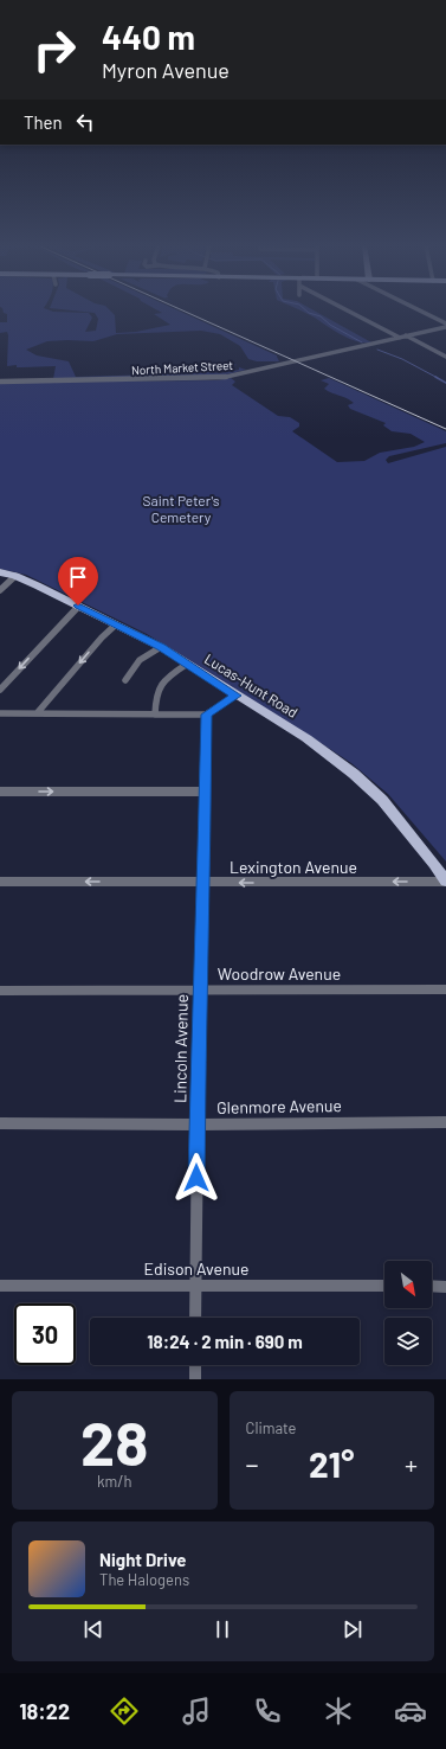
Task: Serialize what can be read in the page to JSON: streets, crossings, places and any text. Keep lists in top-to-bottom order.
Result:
{
  "streets": {
    "main road": ["Lucas-Hunt Road"],
    "street": [
      "North Market Street",
      "Lexington Avenue",
      "Woodrow Avenue",
      "Lincoln Avenue",
      "Glenmore Avenue",
      "Edison Avenue"
    ]
  },
  "crossings": [
    ["Lucas-Hunt Road", "Lexington Avenue"],
    ["Lexington Avenue", "Lincoln Avenue"],
    ["Woodrow Avenue", "Lincoln Avenue"],
    ["Lincoln Avenue", "Glenmore Avenue"],
    ["Lincoln Avenue", "Edison Avenue"]
  ],
  "one_way": ["Lexington Avenue"],
  "parks": ["Saint Peter's Cemetery"],
  "north": "bottom right",
  "page": {
    "turn": ["440 m", "Myron Avenue"],
    "then": "Then",
    "limit": "30",
    "trip": "18:24 · 2 min · 690 m",
    "tile": [
      ["28", "km/h"],
      "Climate"
    ],
    "heat": ["−", "21°", "+"],
    "song": ["Night Drive", "The Halogens"],
    "tabs": "18:22"
  }
}
